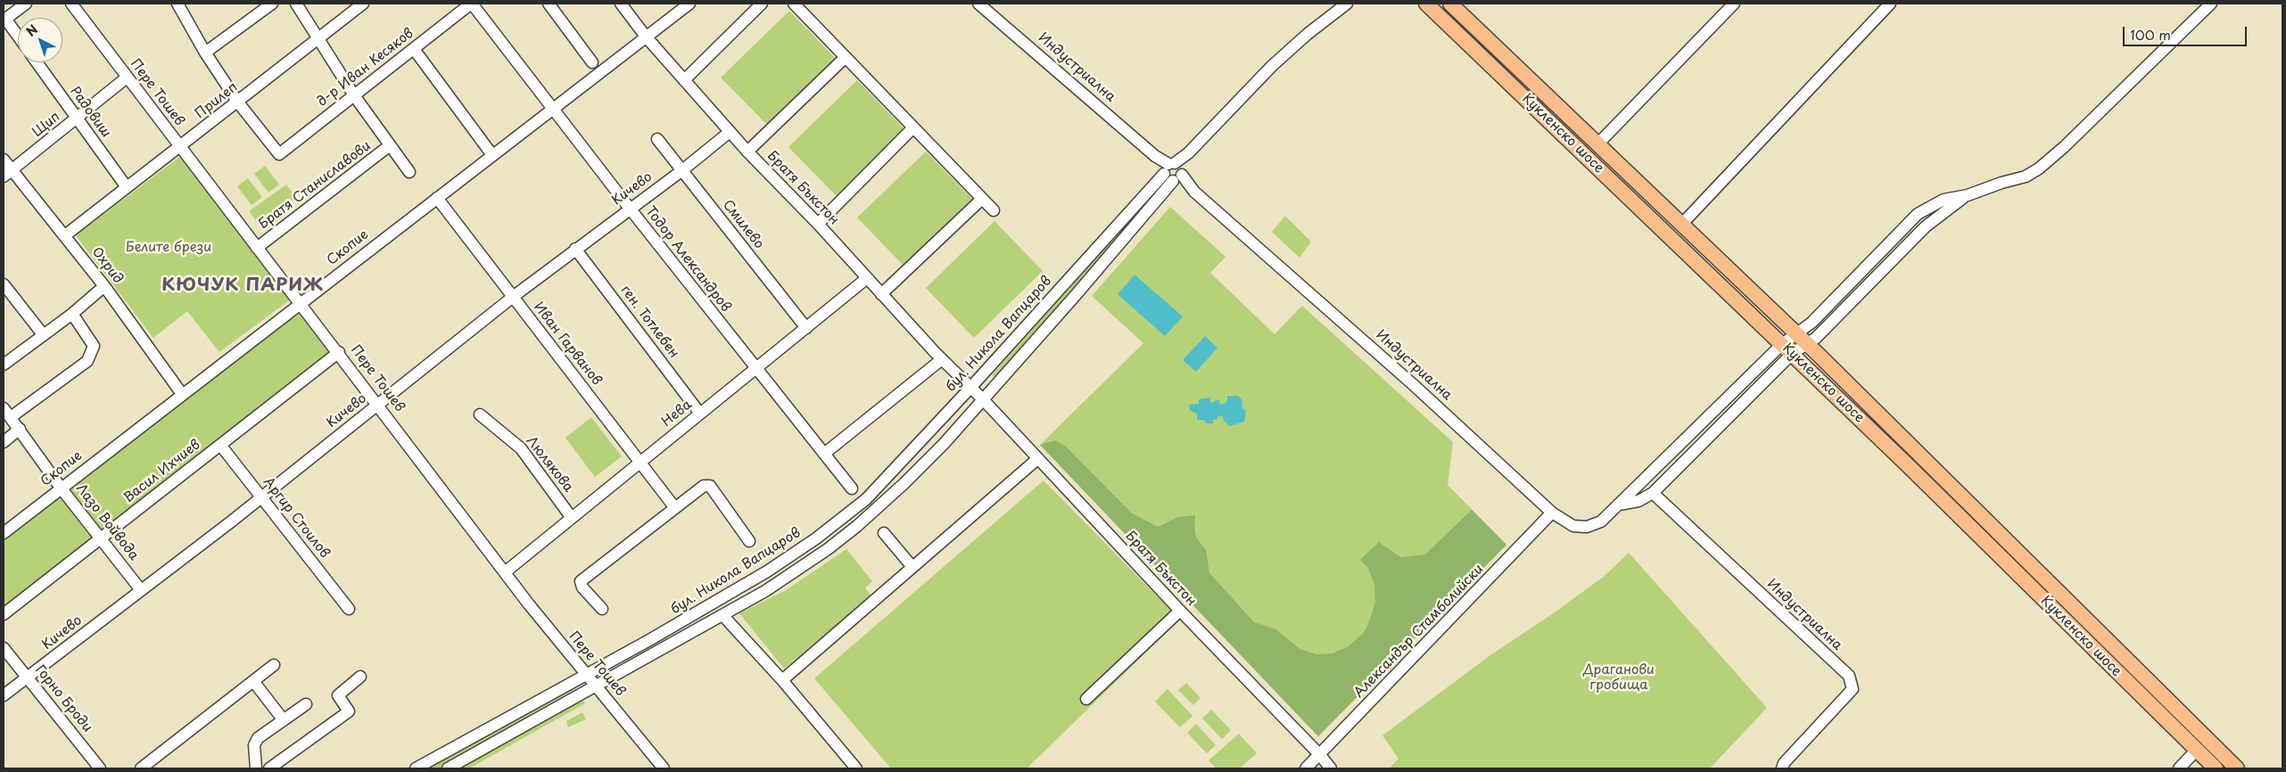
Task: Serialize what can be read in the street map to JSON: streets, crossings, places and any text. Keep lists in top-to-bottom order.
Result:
{
  "streets": {
    "main road": ["Кукленско шосе"],
    "street": [
      "д-р Иван Кесяков",
      "Индустриална",
      "Пере Тошев",
      "Прилеп",
      "Радовиш",
      "Щип",
      "Братя Станиславови",
      "Братя Бъкстон",
      "Кичево",
      "Смилево",
      "Скопие",
      "Тодор Александров",
      "Охрид",
      "ген. Тотлебен",
      "бул. Никола Вапцаров",
      "Иван Гарванов",
      "Нева",
      "Люлякова",
      "Васил Ихчиев",
      "Аргир Стоилов",
      "Лазо Войвода",
      "Александър Стамболийски",
      "Горно Броди"
    ]
  },
  "crossings": [
    ["д-р Иван Кесяков", "Прилеп"],
    ["д-р Иван Кесяков", "Тодор Александров"],
    ["Индустриална", "Кукленско шосе"],
    ["Индустриална", "бул. Никола Вапцаров"],
    ["Индустриална", "Александър Стамболийски"],
    ["Пере Тошев", "Прилеп"],
    ["Пере Тошев", "Щип"],
    ["Пере Тошев", "Братя Станиславови"],
    ["Пере Тошев", "Кичево"],
    ["Пере Тошев", "Скопие"],
    ["Пере Тошев", "бул. Никола Вапцаров"],
    ["Пере Тошев", "Нева"],
    ["Пере Тошев", "Васил Ихчиев"],
    ["Прилеп", "Радовиш"],
    ["Прилеп", "Охрид"],
    ["Радовиш", "Щип"],
    ["Щип", "Охрид"],
    ["Братя Бъкстон", "Кичево"],
    ["Братя Бъкстон", "Скопие"],
    ["Братя Бъкстон", "бул. Никола Вапцаров"],
    ["Братя Бъкстон", "Нева"],
    ["Братя Бъкстон", "Александър Стамболийски"],
    ["Кичево", "Смилево"],
    ["Кичево", "Тодор Александров"],
    ["Кичево", "ген. Тотлебен"],
    ["Кичево", "Иван Гарванов"],
    ["Кичево", "Аргир Стоилов"],
    ["Кичево", "Лазо Войвода"],
    ["Кичево", "Горно Броди"],
    ["Смилево", "Нева"],
    ["Скопие", "Тодор Александров"],
    ["Скопие", "Охрид"],
    ["Скопие", "Иван Гарванов"],
    ["Скопие", "Лазо Войвода"],
    ["Тодор Александров", "Нева"],
    ["ген. Тотлебен", "Нева"],
    ["Иван Гарванов", "Нева"],
    ["Нева", "Люлякова"],
    ["Васил Ихчиев", "Аргир Стоилов"],
    ["Васил Ихчиев", "Лазо Войвода"]
  ],
  "districts": ["КЮЧУК ПАРИЖ"],
  "parks": ["Белите брези", "Драганови гробища"],
  "scale_bar": "100 m",
  "north": "top left"
}
